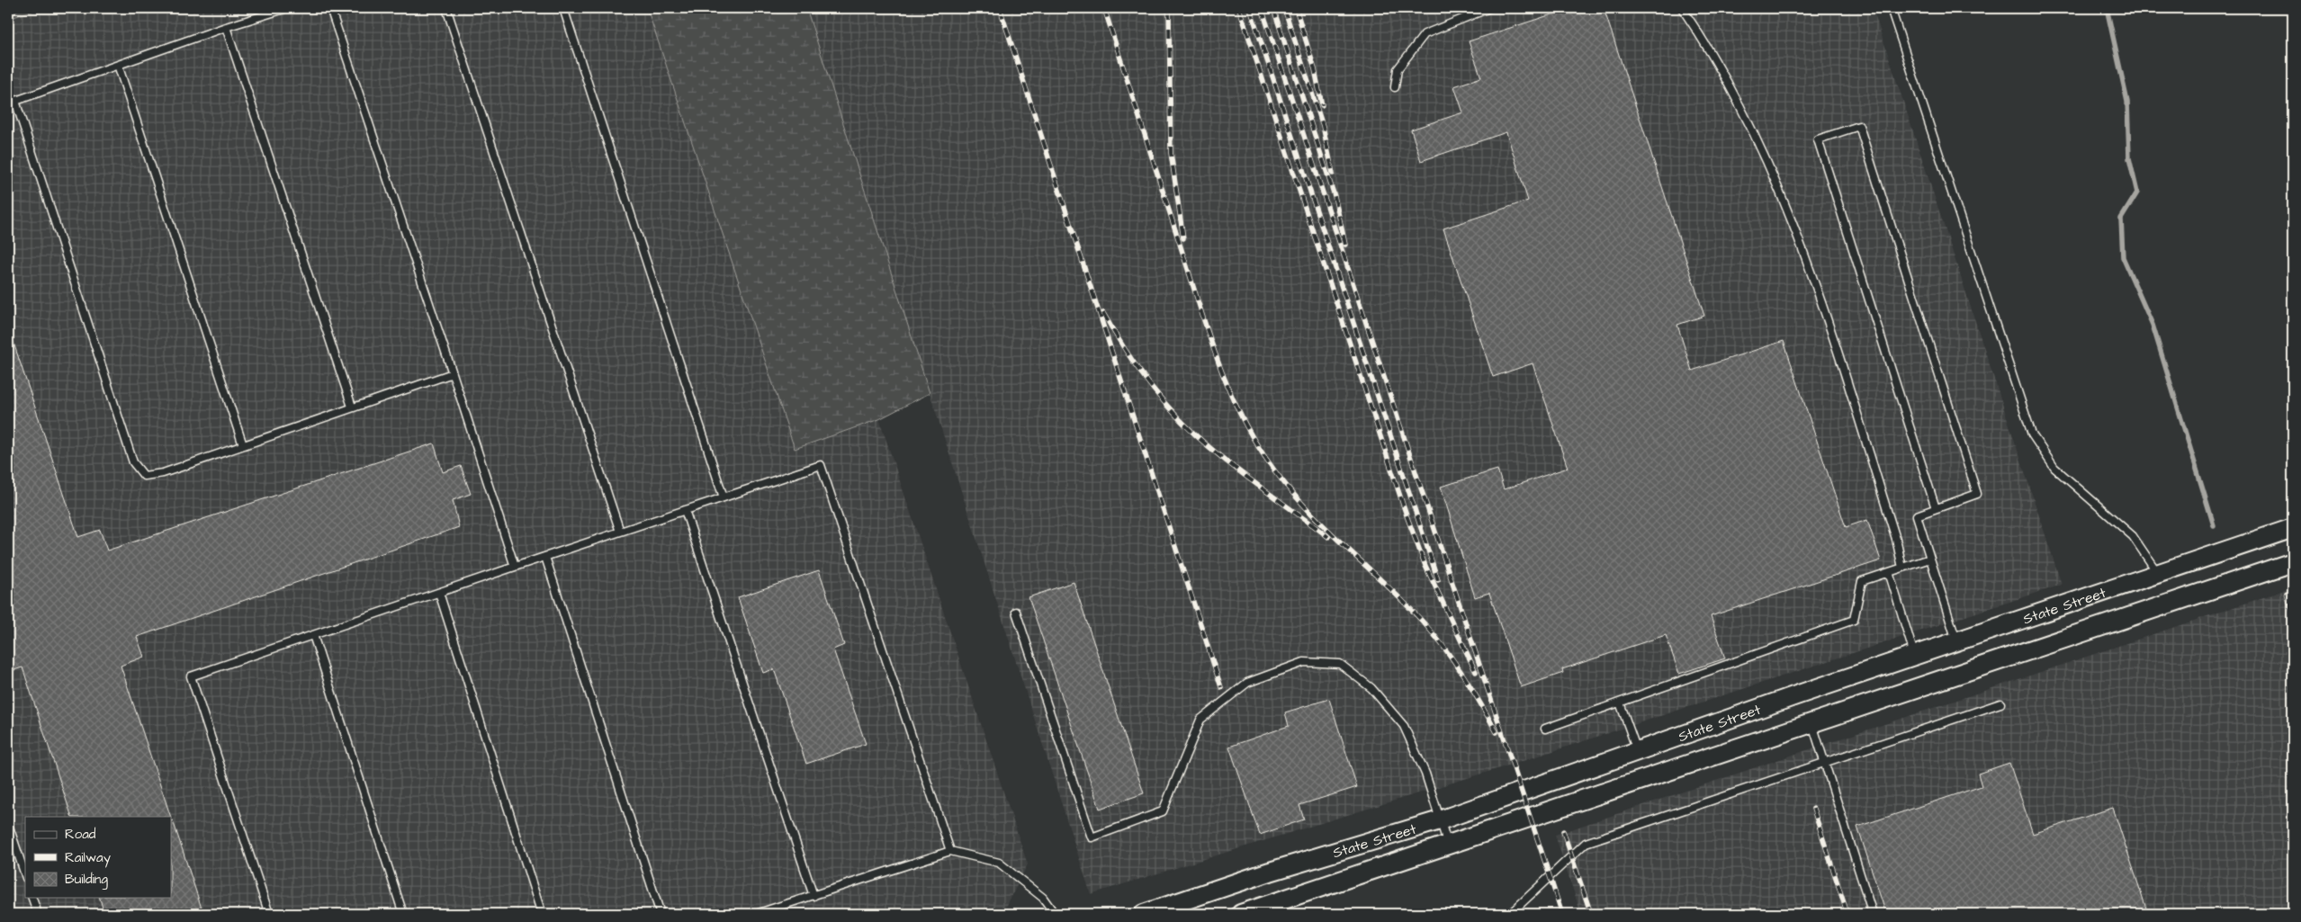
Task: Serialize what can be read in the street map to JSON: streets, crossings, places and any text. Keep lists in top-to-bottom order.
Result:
{
  "streets": {
    "street": ["State Street"]
  },
  "legend": ["Road", "Railway", "Building"]
}
